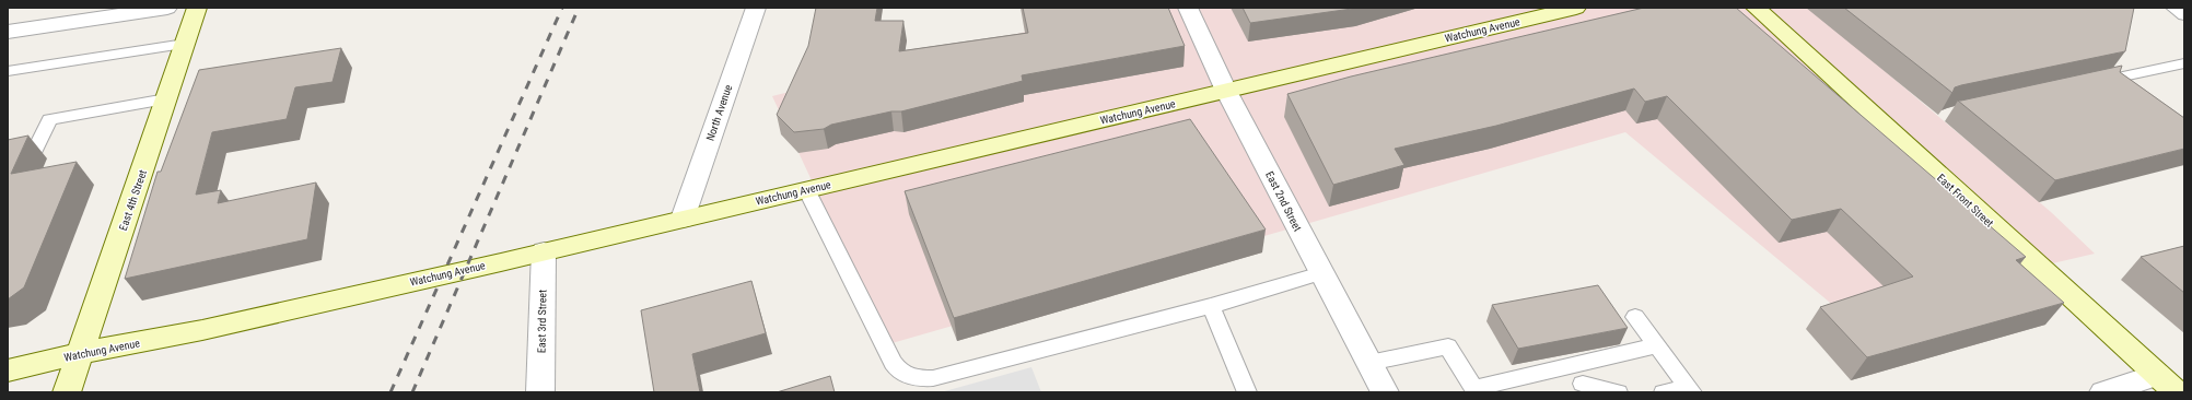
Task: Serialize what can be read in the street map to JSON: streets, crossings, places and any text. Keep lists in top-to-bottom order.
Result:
{
  "streets": {
    "street": [
      "Watchung Avenue",
      "North Avenue",
      "East 4th Street",
      "East Front Street",
      "East 2nd Street",
      "East 3rd Street"
    ]
  },
  "crossings": [
    ["Watchung Avenue", "North Avenue"],
    ["Watchung Avenue", "East 4th Street"],
    ["Watchung Avenue", "East 2nd Street"],
    ["Watchung Avenue", "East 3rd Street"]
  ]
}
